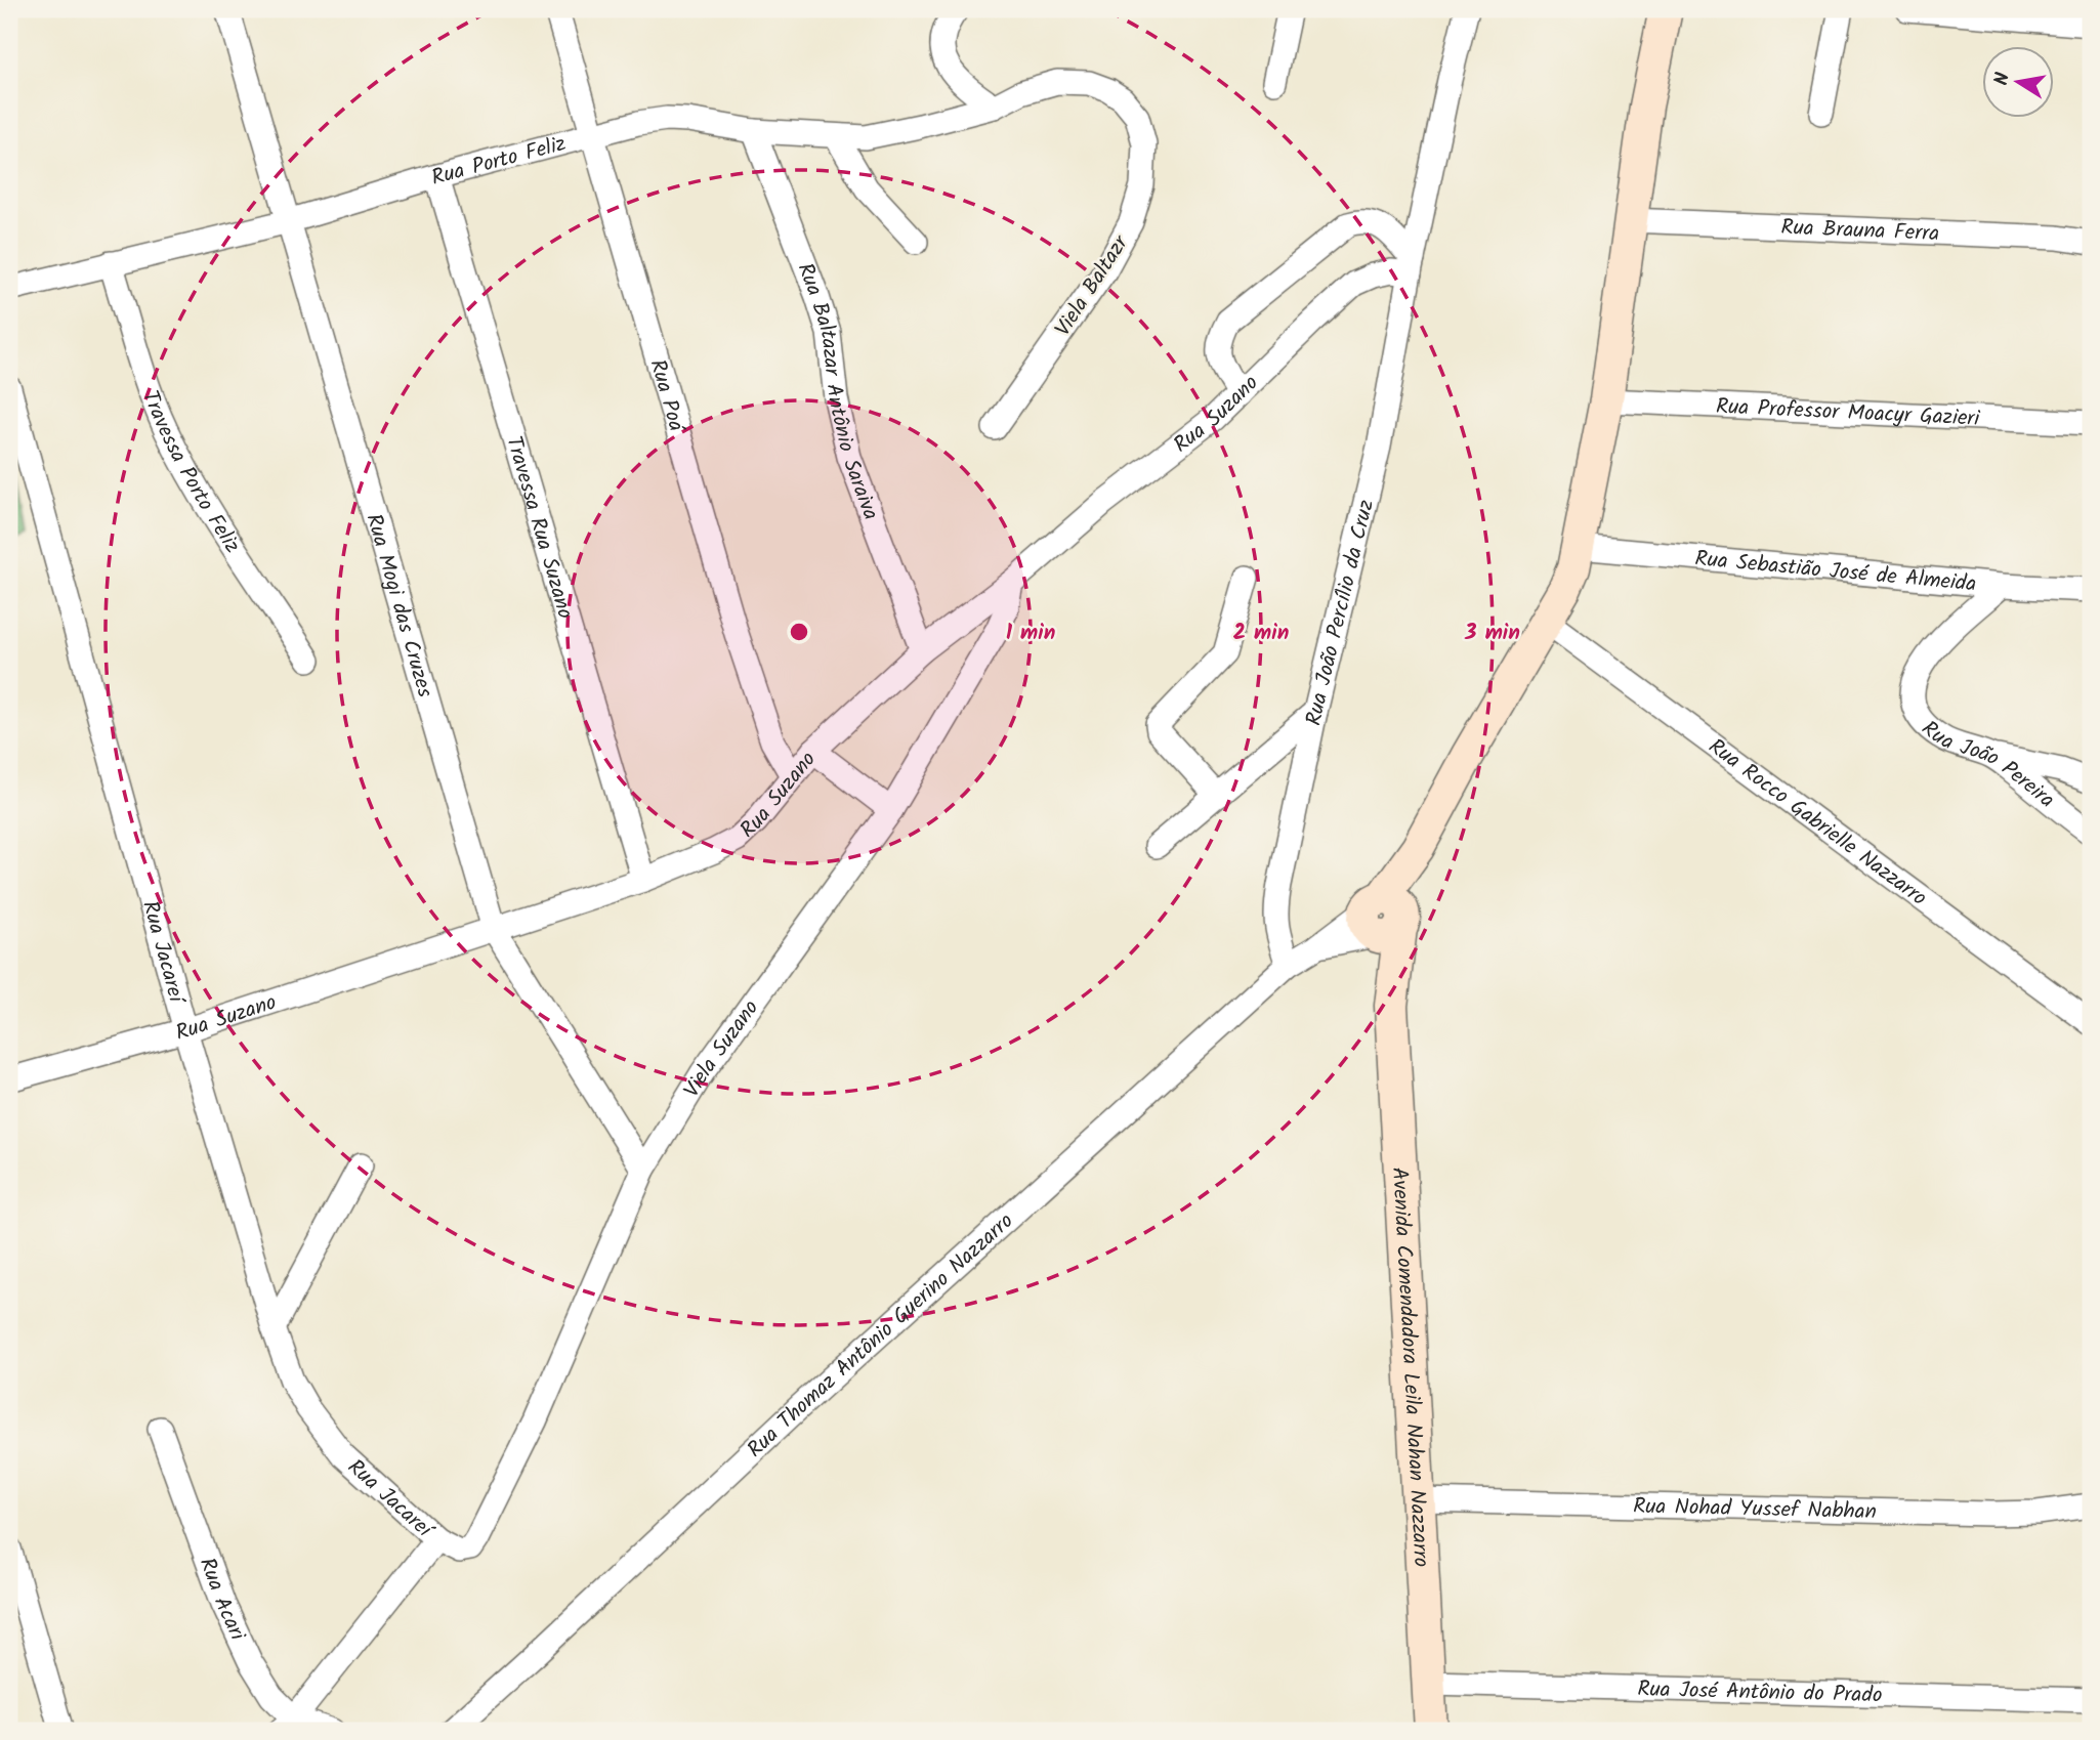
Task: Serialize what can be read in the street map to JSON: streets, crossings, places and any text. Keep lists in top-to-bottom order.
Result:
{
  "streets": {
    "main road": ["Avenida Comendadora Leila Nahan Nazzarro"],
    "street": [
      "Rua Porto Feliz",
      "Rua Brauna Ferra",
      "Viela Baltazr",
      "Rua Baltazar Antônio Saraiva",
      "Rua Poá",
      "Rua Professor Moacyr Gazieri",
      "Rua Suzano",
      "Travessa Porto Feliz",
      "Travessa Rua Suzano",
      "Rua Sebastião José de Almeida",
      "Rua Mogi das Cruzes",
      "Rua João Percílio da Cruz",
      "Rua João Pereira",
      "Rua Rocco Gabrielle Nazzarro",
      "Rua Jacareí",
      "Viela Suzano",
      "Rua Thomaz Antônio Guerino Nazzarro",
      "Rua Nohad Yussef Nabhan",
      "Rua Acari",
      "Rua José Antônio do Prado"
    ]
  },
  "crossings": [
    ["Rua Porto Feliz", "Viela Baltazr"],
    ["Rua Porto Feliz", "Rua Baltazar Antônio Saraiva"],
    ["Rua Porto Feliz", "Rua Poá"],
    ["Rua Porto Feliz", "Travessa Porto Feliz"],
    ["Rua Porto Feliz", "Travessa Rua Suzano"],
    ["Rua Porto Feliz", "Rua Mogi das Cruzes"],
    ["Rua Brauna Ferra", "Avenida Comendadora Leila Nahan Nazzarro"],
    ["Rua Baltazar Antônio Saraiva", "Rua Suzano"],
    ["Rua Poá", "Rua Suzano"],
    ["Rua Professor Moacyr Gazieri", "Avenida Comendadora Leila Nahan Nazzarro"],
    ["Rua Suzano", "Travessa Rua Suzano"],
    ["Rua Suzano", "Rua Mogi das Cruzes"],
    ["Rua Suzano", "Rua João Percílio da Cruz"],
    ["Rua Suzano", "Rua Jacareí"],
    ["Rua Suzano", "Viela Suzano"],
    ["Rua Sebastião José de Almeida", "Rua João Pereira"],
    ["Rua Sebastião José de Almeida", "Avenida Comendadora Leila Nahan Nazzarro"],
    ["Rua Mogi das Cruzes", "Viela Suzano"],
    ["Rua João Percílio da Cruz", "Rua Thomaz Antônio Guerino Nazzarro"],
    ["Rua Rocco Gabrielle Nazzarro", "Avenida Comendadora Leila Nahan Nazzarro"],
    ["Rua Jacareí", "Viela Suzano"],
    ["Rua Thomaz Antônio Guerino Nazzarro", "Avenida Comendadora Leila Nahan Nazzarro"],
    ["Avenida Comendadora Leila Nahan Nazzarro", "Rua Nohad Yussef Nabhan"],
    ["Avenida Comendadora Leila Nahan Nazzarro", "Rua José Antônio do Prado"]
  ],
  "north": "left",
  "rings": ["1 min", "2 min", "3 min"]
}
